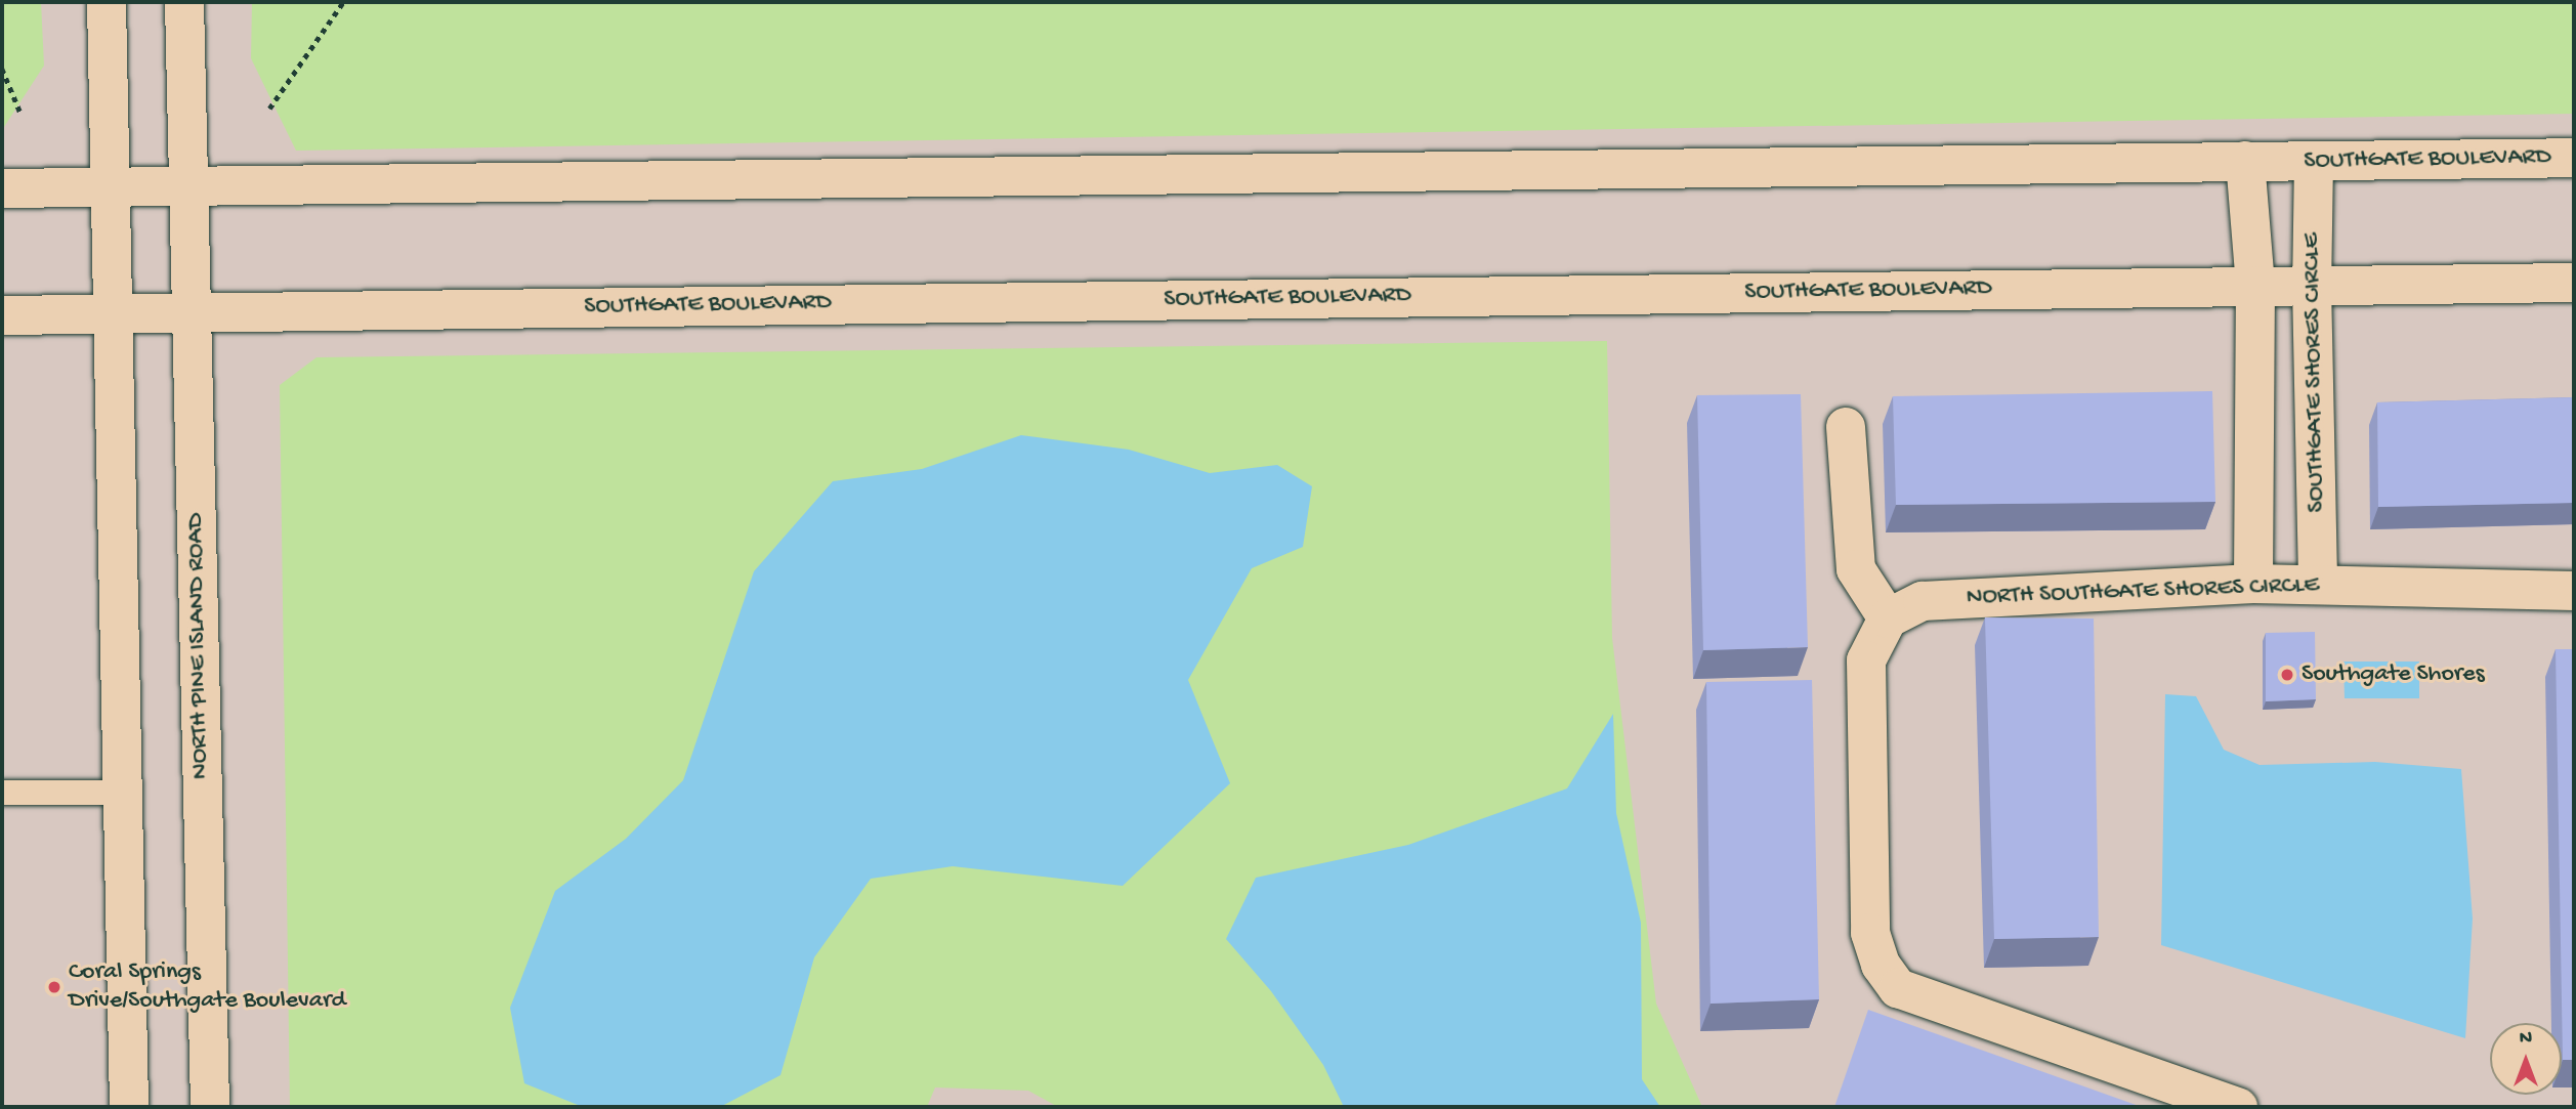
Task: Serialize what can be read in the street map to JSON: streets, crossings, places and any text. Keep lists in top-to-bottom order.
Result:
{
  "streets": {
    "main road": [
      "SOUTHGATE BOULEVARD",
      "SOUTHGATE SHORES CIRCLE",
      "NORTH SOUTHGATE SHORES CIRCLE",
      "NORTH PINE ISLAND ROAD"
    ]
  },
  "crossings": [
    ["SOUTHGATE BOULEVARD", "SOUTHGATE SHORES CIRCLE"],
    ["SOUTHGATE BOULEVARD", "NORTH PINE ISLAND ROAD"],
    ["SOUTHGATE SHORES CIRCLE", "NORTH SOUTHGATE SHORES CIRCLE"]
  ],
  "places": ["Southgate Shores", "Coral Springs Drive/Southgate Boulevard"],
  "north": "top"
}
